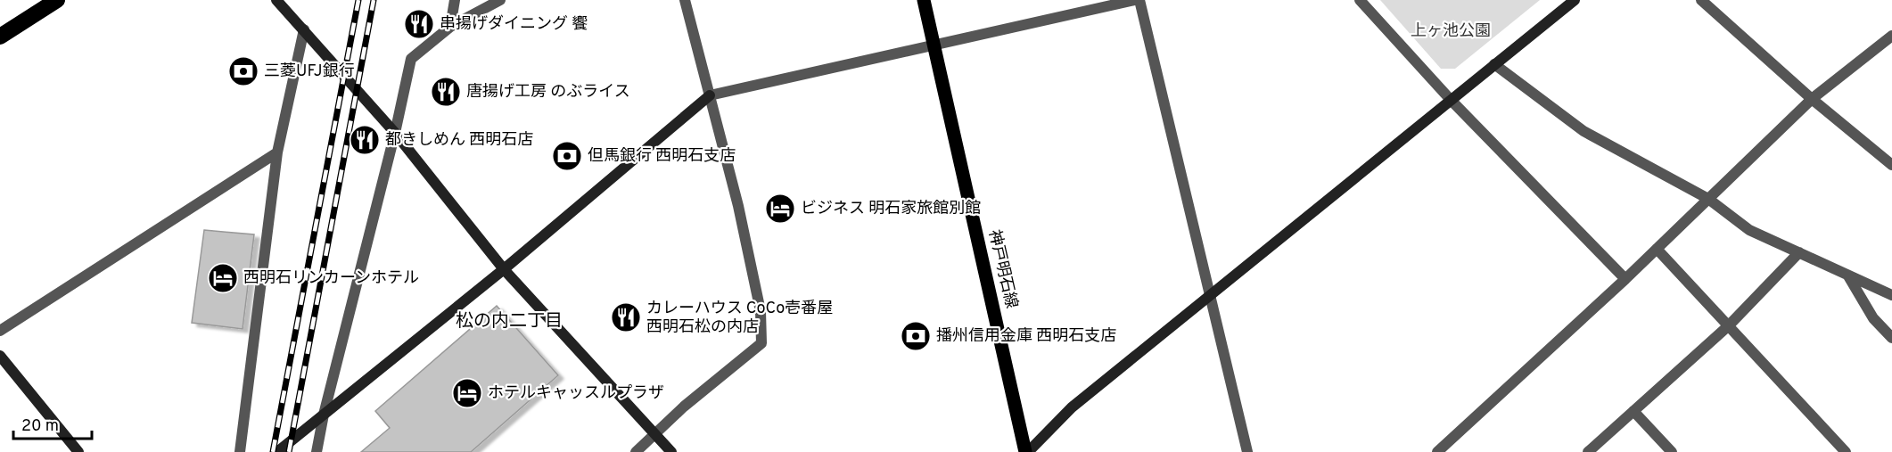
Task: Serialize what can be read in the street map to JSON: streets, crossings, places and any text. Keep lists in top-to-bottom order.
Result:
{
  "streets": {
    "main road": ["神戸明石線"]
  },
  "districts": ["松の内二丁目"],
  "parks": ["上ヶ池公園"],
  "places": {
    "restaurant": [
      "串揚げダイニング 饗",
      "唐揚げ工房 のぶライス",
      "都きしめん 西明石店",
      "カレーハウス CoCo壱番屋 西明石松の内店"
    ],
    "bank": ["三菱UFJ銀行", "但馬銀行 西明石支店", "播州信用金庫 西明石支店"],
    "hotel": ["ビジネス 明石家旅館別館", "西明石リンカーンホテル", "ホテルキャッスルプラザ"]
  },
  "scale_bar": "20 m"
}
